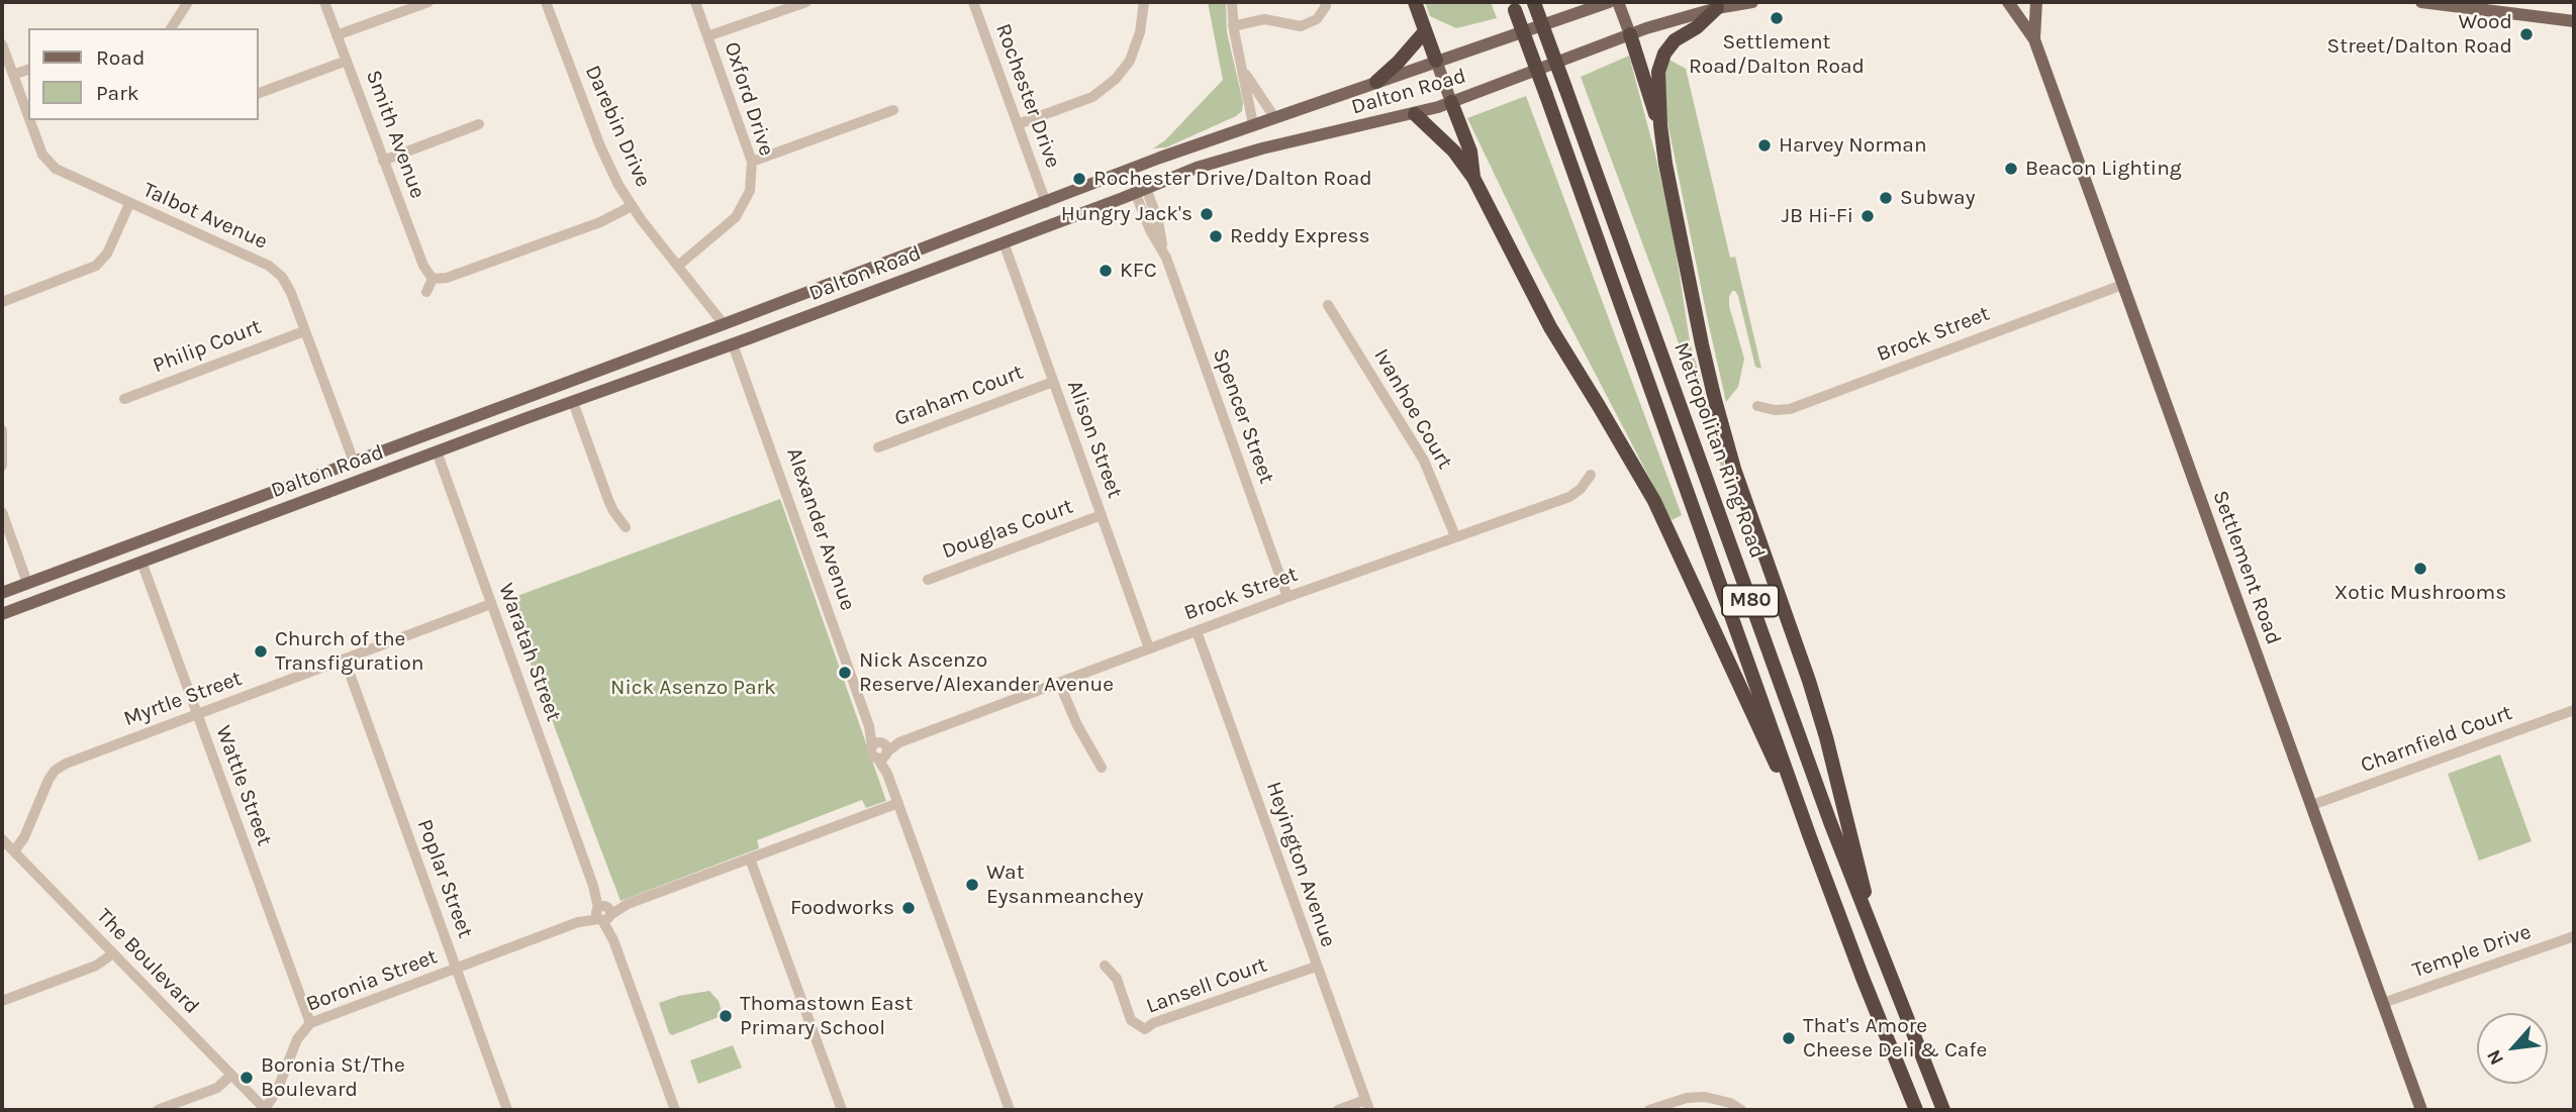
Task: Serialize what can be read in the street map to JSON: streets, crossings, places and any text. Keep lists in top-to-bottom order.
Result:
{
  "streets": {
    "highway": ["Metropolitan Ring Road", "M80"],
    "main road": [
      "Dalton Road",
      "Spencer Street",
      "Settlement Road",
      "Waratah Street"
    ],
    "street": [
      "Rochester Drive",
      "Oxford Drive",
      "Darebin Drive",
      "Smith Avenue",
      "Talbot Avenue",
      "Brock Street",
      "Philip Court",
      "Graham Court",
      "Ivanhoe Court",
      "Alison Street",
      "Alexander Avenue",
      "Douglas Court",
      "Myrtle Street",
      "Charnfield Court",
      "Wattle Street",
      "Heyington Avenue",
      "Poplar Street",
      "Temple Drive",
      "The Boulevard",
      "Boronia Street",
      "Lansell Court"
    ]
  },
  "crossings": [
    ["Dalton Road", "Rochester Drive"],
    ["Dalton Road", "Darebin Drive"],
    ["Dalton Road", "Talbot Avenue"],
    ["Dalton Road", "Spencer Street"],
    ["Dalton Road", "Alison Street"],
    ["Dalton Road", "Alexander Avenue"],
    ["Dalton Road", "Waratah Street"],
    ["Dalton Road", "Wattle Street"],
    ["Oxford Drive", "Darebin Drive"],
    ["Talbot Avenue", "Philip Court"],
    ["Brock Street", "Ivanhoe Court"],
    ["Brock Street", "Spencer Street"],
    ["Brock Street", "Alison Street"],
    ["Brock Street", "Alexander Avenue"],
    ["Brock Street", "Settlement Road"],
    ["Brock Street", "Heyington Avenue"],
    ["Graham Court", "Alison Street"],
    ["Alison Street", "Douglas Court"],
    ["Alexander Avenue", "Boronia Street"],
    ["Settlement Road", "Charnfield Court"],
    ["Settlement Road", "Temple Drive"],
    ["Waratah Street", "Myrtle Street"],
    ["Waratah Street", "Boronia Street"],
    ["Myrtle Street", "Wattle Street"],
    ["Myrtle Street", "Poplar Street"],
    ["Myrtle Street", "The Boulevard"],
    ["Wattle Street", "Boronia Street"],
    ["Heyington Avenue", "Lansell Court"],
    ["Poplar Street", "Boronia Street"],
    ["The Boulevard", "Boronia Street"]
  ],
  "parks": ["Nick Asenzo Park"],
  "places": [
    "Settlement Road/Dalton Road",
    "Wood Street/Dalton Road",
    "Harvey Norman",
    "Beacon Lighting",
    "Rochester Drive/Dalton Road",
    "Subway",
    "Hungry Jack's",
    "JB Hi-Fi",
    "Reddy Express",
    "KFC",
    "Xotic Mushrooms",
    "Church of the Transfiguration",
    "Nick Ascenzo Reserve/Alexander Avenue",
    "Wat Eysanmeanchey",
    "Foodworks",
    "Thomastown East Primary School",
    "That's Amore Cheese Deli & Cafe",
    "Boronia St/The Boulevard"
  ],
  "legend": ["Road", "Park"],
  "north": "bottom left"
}
